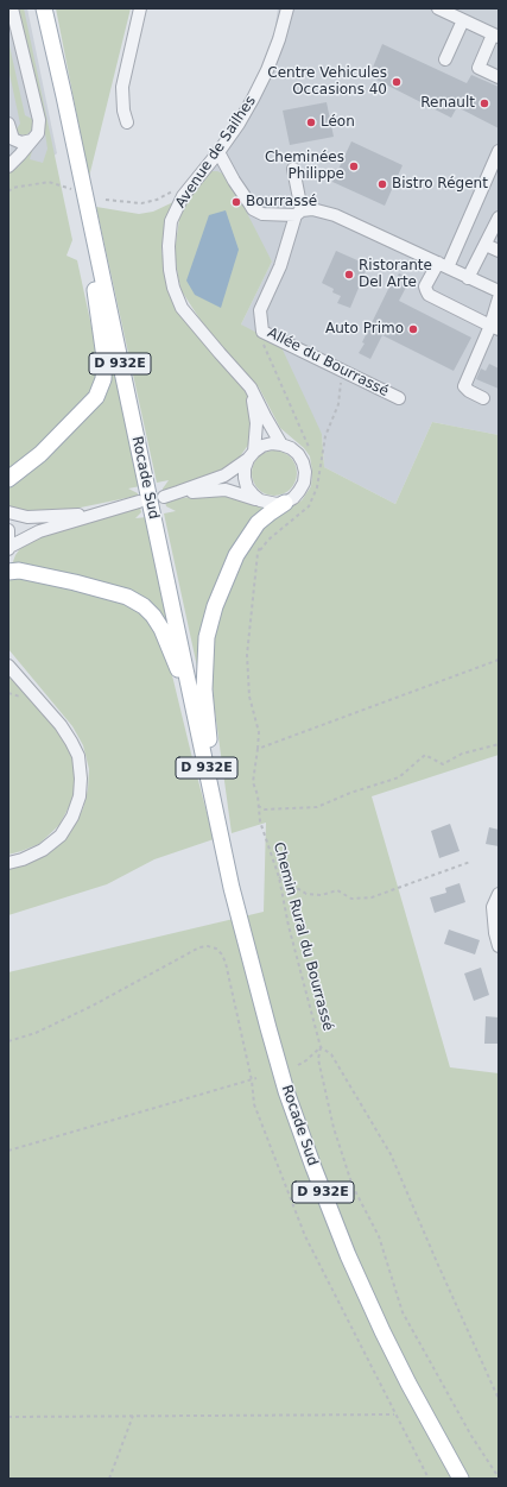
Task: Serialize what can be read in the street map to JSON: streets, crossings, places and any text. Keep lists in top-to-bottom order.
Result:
{
  "streets": {
    "main road": ["D 932E", "Rocade Sud"],
    "street": ["Avenue de Sailhes", "Allée du Bourrassé"],
    "path": ["Chemin Rural du Bourrassé"]
  },
  "places": [
    "Centre Vehicules Occasions 40",
    "Renault",
    "Léon",
    "Cheminées Philippe",
    "Bistro Régent",
    "Bourrassé",
    "Ristorante Del Arte",
    "Auto Primo"
  ]
}
